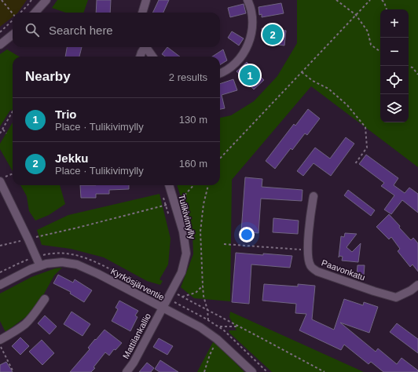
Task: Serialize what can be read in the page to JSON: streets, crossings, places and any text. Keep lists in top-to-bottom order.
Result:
{
  "streets": {
    "street": [
      "Tulikivimylly",
      "Paavonkatu",
      "Kyrkösjärventie",
      "Mattilankallio"
    ]
  },
  "crossings": [
    ["Tulikivimylly", "Kyrkösjärventie"],
    ["Tulikivimylly", "Mattilankallio"],
    ["Kyrkösjärventie", "Mattilankallio"]
  ],
  "page": {
    "map_buttons": ["+", "−"],
    "search": "Search here",
    "pins": ["2", "1"],
    "heading": ["Nearby", "2 results"],
    "list": [
      {
        "mark": "1",
        "name": "Trio",
        "note": "Place · Tulikivimylly",
        "value": "130 m"
      },
      {
        "mark": "2",
        "name": "Jekku",
        "note": "Place · Tulikivimylly",
        "value": "160 m"
      }
    ]
  }
}
